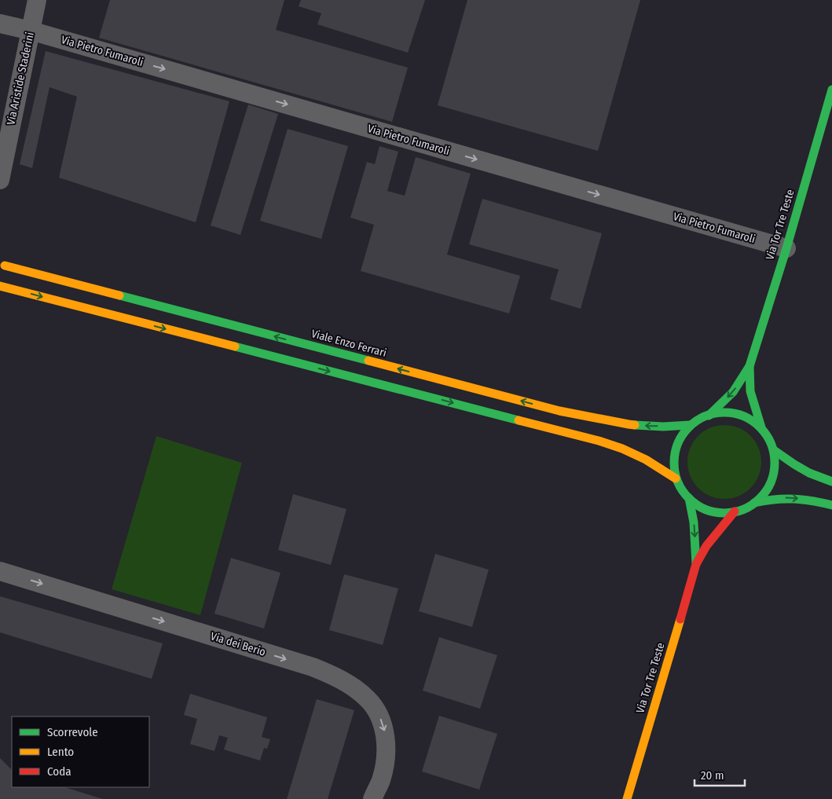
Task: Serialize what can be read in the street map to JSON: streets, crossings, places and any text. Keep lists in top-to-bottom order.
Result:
{
  "streets": {
    "main road": ["Via Tor Tre Teste", "Viale Enzo Ferrari"],
    "street": ["Via Pietro Fumaroli", "Via Aristide Staderini", "Via dei Berio"]
  },
  "crossings": [
    ["Via Pietro Fumaroli", "Via Aristide Staderini"],
    ["Via Pietro Fumaroli", "Via Tor Tre Teste"],
    ["Via Tor Tre Teste", "Viale Enzo Ferrari"]
  ],
  "one_way": ["Via Pietro Fumaroli", "Via dei Berio"],
  "legend": ["Scorrevole", "Lento", "Coda"],
  "scale_bar": "20 m"
}
